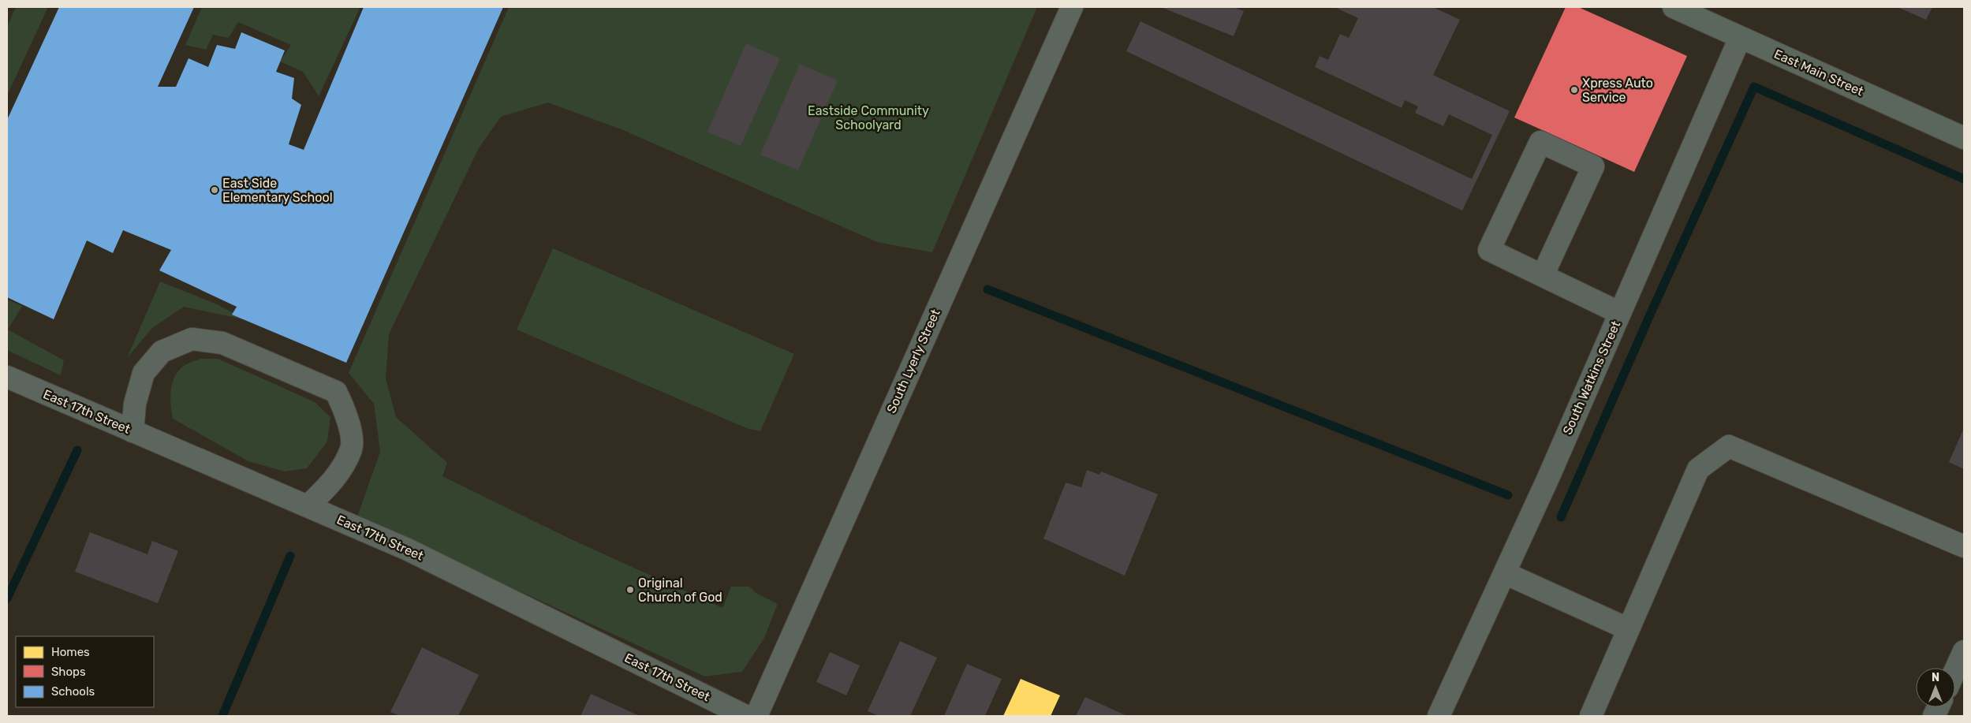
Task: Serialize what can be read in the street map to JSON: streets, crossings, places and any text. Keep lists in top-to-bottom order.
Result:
{
  "streets": {
    "main road": ["East Main Street"],
    "street": ["South Lyerly Street", "South Watkins Street", "East 17th Street"]
  },
  "crossings": [
    ["East Main Street", "South Watkins Street"]
  ],
  "parks": ["Eastside Community Schoolyard"],
  "places": ["Xpress Auto Service", "East Side Elementary School", "Original Church of God"],
  "legend": ["Homes", "Shops", "Schools"],
  "north": "top"
}
